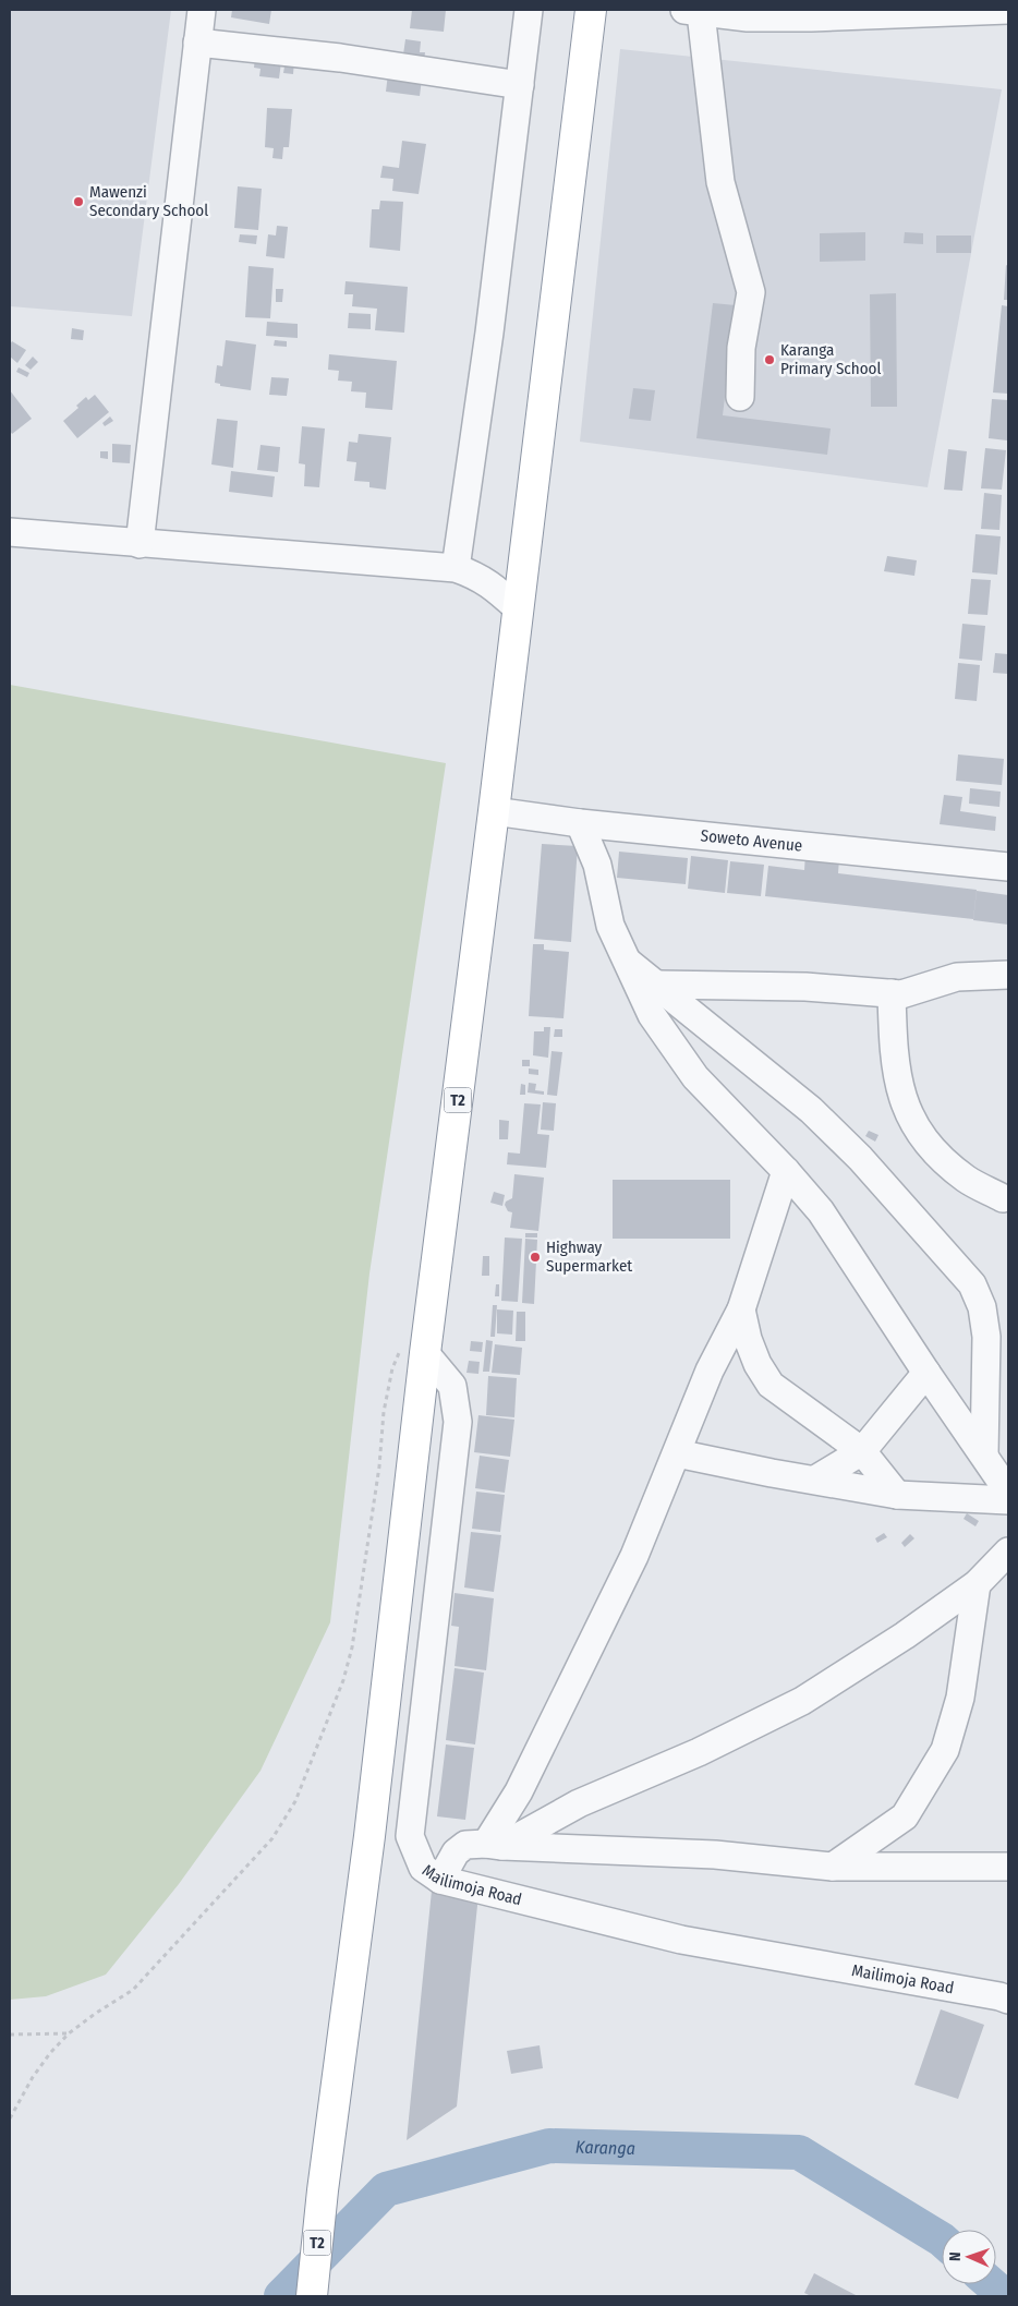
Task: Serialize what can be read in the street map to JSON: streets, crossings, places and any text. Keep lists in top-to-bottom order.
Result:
{
  "streets": {
    "highway": ["T2"],
    "street": ["Soweto Avenue", "Mailimoja Road"]
  },
  "crossings": [
    ["Soweto Avenue", "T2"],
    ["T2", "Mailimoja Road"]
  ],
  "water": ["Karanga"],
  "places": ["Mawenzi Secondary School", "Karanga Primary School", "Highway Supermarket"],
  "north": "left"
}
